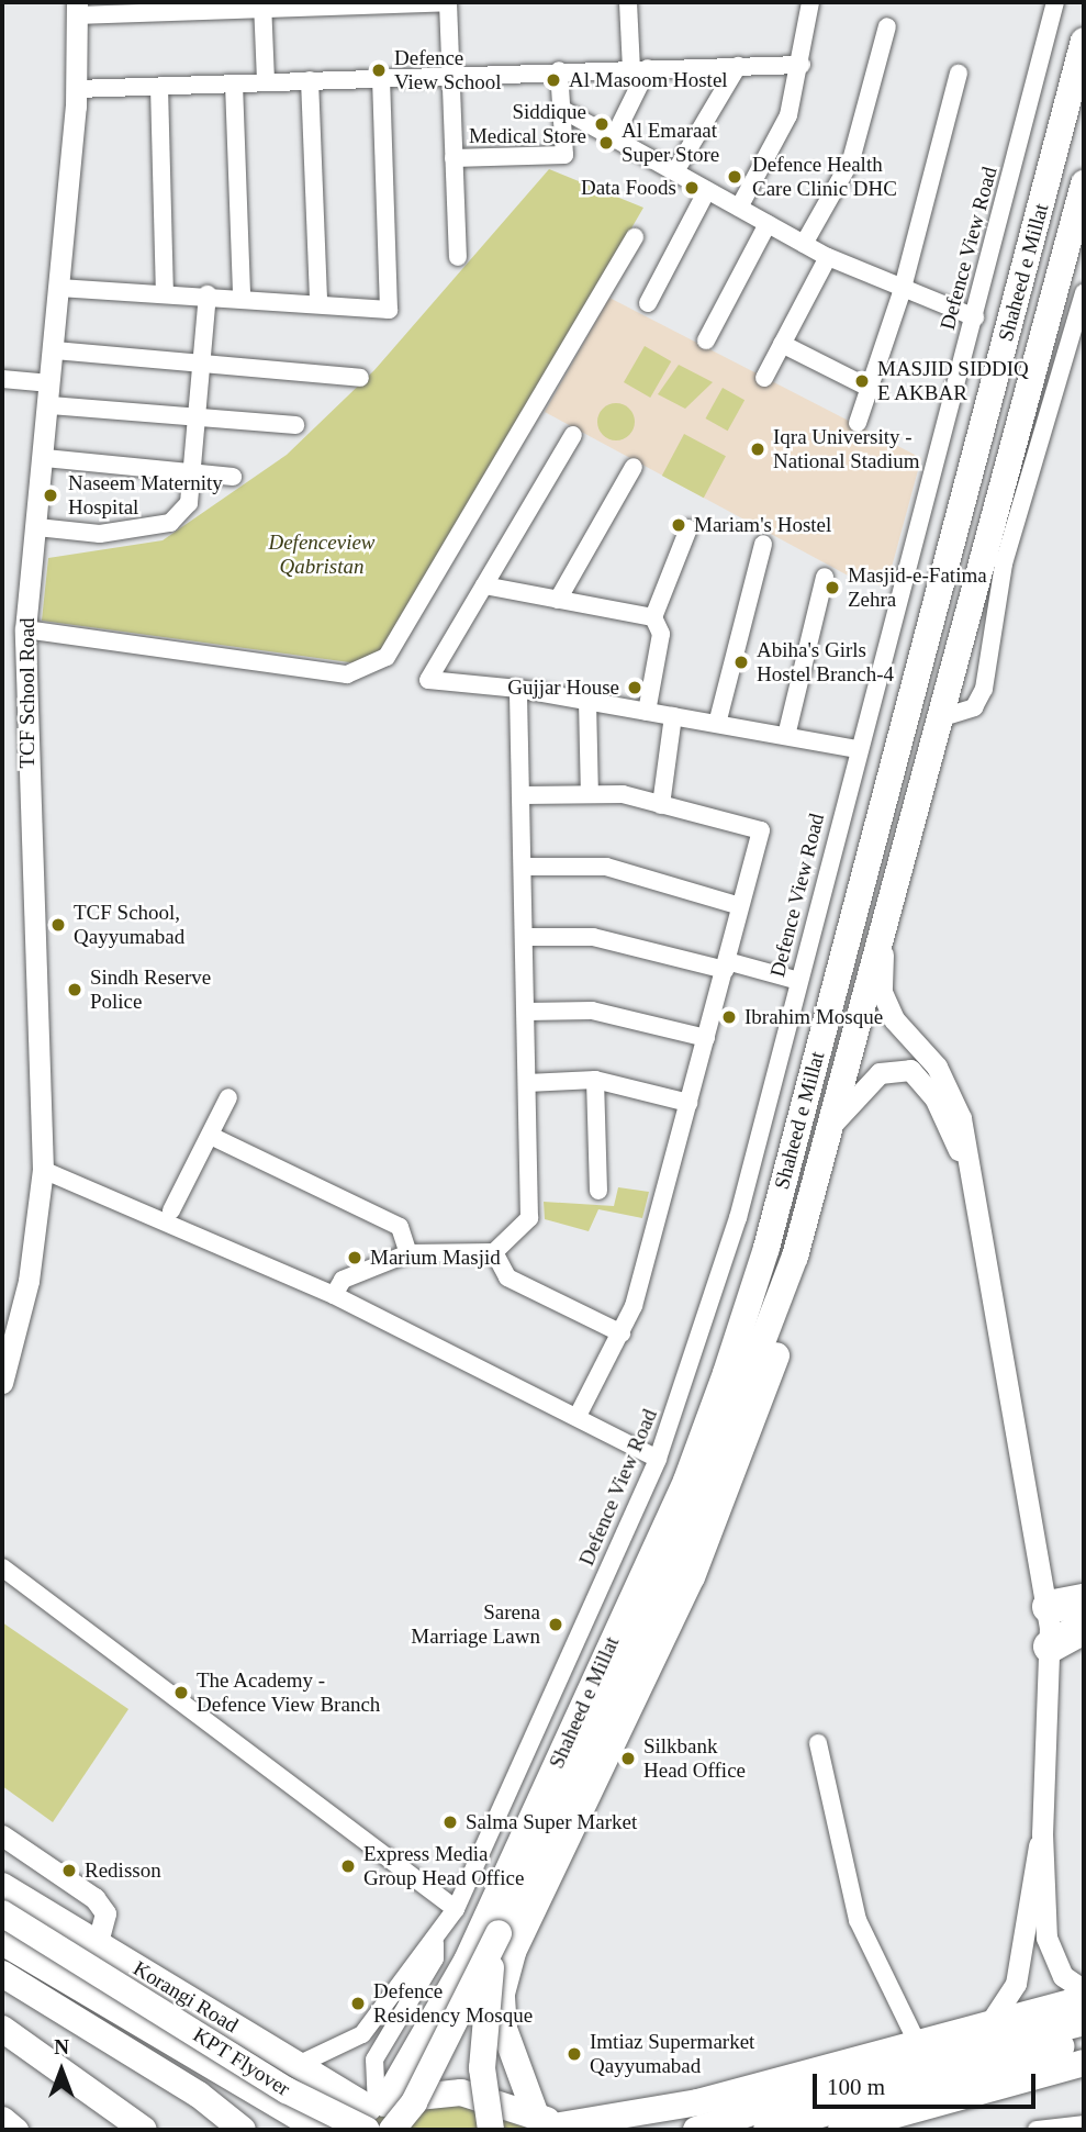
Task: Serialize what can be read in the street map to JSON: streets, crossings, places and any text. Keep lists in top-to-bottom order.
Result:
{
  "streets": {
    "main road": ["Shaheed e Millat", "Korangi Road", "KPT Flyover"],
    "street": ["Defence View Road", "TCF School Road"]
  },
  "crossings": [
    ["Defence View Road", "Shaheed e Millat"],
    ["Defence View Road", "Korangi Road"],
    ["Defence View Road", "KPT Flyover"],
    ["Shaheed e Millat", "Korangi Road"],
    ["Shaheed e Millat", "KPT Flyover"],
    ["Korangi Road", "KPT Flyover"]
  ],
  "parks": ["Defenceview Qabristan"],
  "places": [
    "Defence View School",
    "Al Masoom Hostel",
    "Siddique Medical Store",
    "Al Emaraat Super Store",
    "Defence Health Care Clinic DHC",
    "Data Foods",
    "MASJID SIDDIQ E AKBAR",
    "Iqra University - National Stadium",
    "Naseem Maternity Hospital",
    "Mariam's Hostel",
    "Masjid-e-Fatima Zehra",
    "Abiha's Girls Hostel Branch-4",
    "Gujjar House",
    "TCF School, Qayyumabad",
    "Sindh Reserve Police",
    "Ibrahim Mosque",
    "Marium Masjid",
    "Sarena Marriage Lawn",
    "The Academy - Defence View Branch",
    "Silkbank Head Office",
    "Salma Super Market",
    "Express Media Group Head Office",
    "Redisson",
    "Defence Residency Mosque",
    "Imtiaz Supermarket Qayyumabad"
  ],
  "scale_bar": "100 m",
  "north": "top"
}
